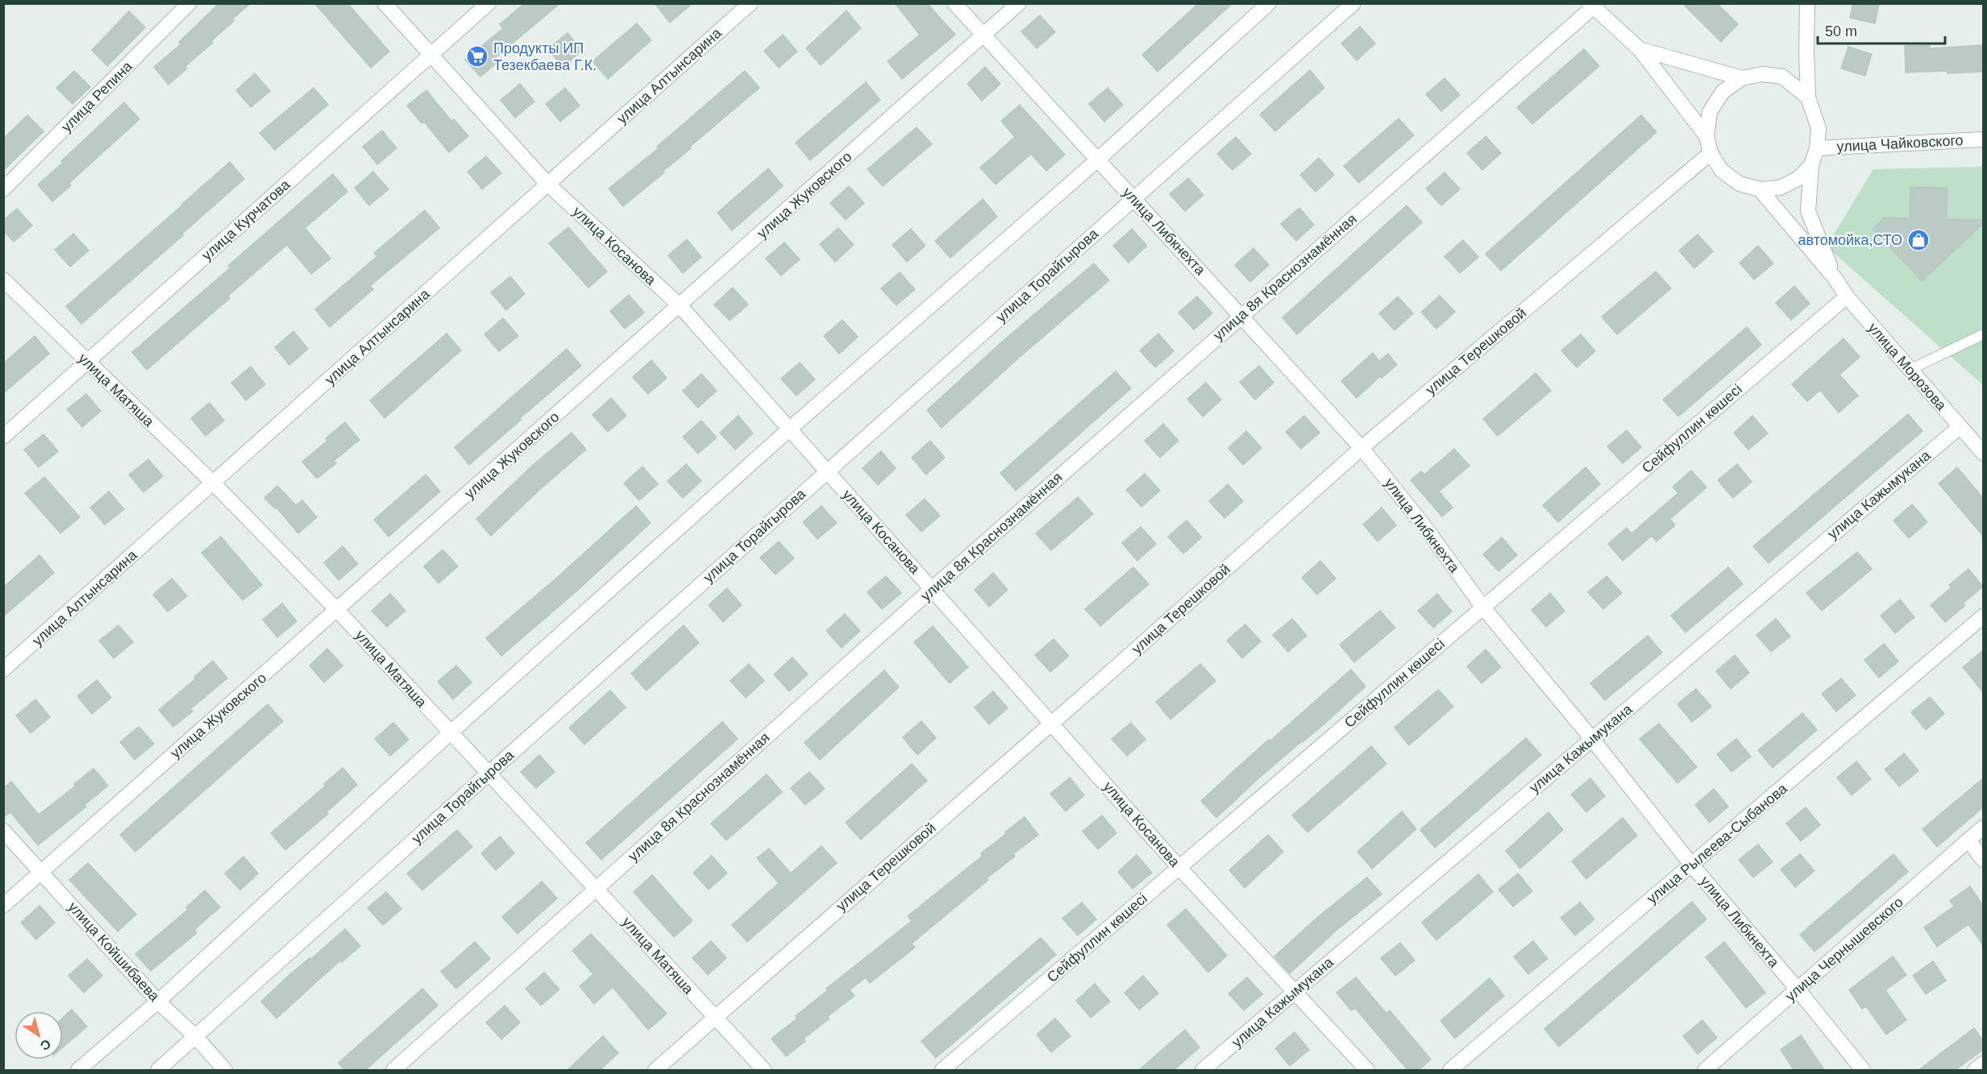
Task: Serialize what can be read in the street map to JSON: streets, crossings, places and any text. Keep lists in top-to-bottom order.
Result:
{
  "streets": {
    "street": [
      "улица Алтынсарина",
      "улица Репина",
      "улица Чайковского",
      "улица Жуковского",
      "улица Курчатова",
      "улица Либкнехта",
      "улица Косанова",
      "улица Торайгырова",
      "улица 8я Краснознамённая",
      "улица Терешковой",
      "улица Морозова",
      "улица Матяша",
      "Сейфуллин көшесі",
      "улица Кажымукана",
      "улица Рылеева-Сыбанова",
      "улица Чернышевского",
      "улица Койшибаева"
    ]
  },
  "crossings": [
    ["улица Алтынсарина", "улица Косанова"],
    ["улица Алтынсарина", "улица Матяша"],
    ["улица Чайковского", "улица Терешковой"],
    ["улица Чайковского", "улица Морозова"],
    ["улица Жуковского", "улица Либкнехта"],
    ["улица Жуковского", "улица Косанова"],
    ["улица Жуковского", "улица Матяша"],
    ["улица Жуковского", "улица Койшибаева"],
    ["улица Курчатова", "улица Косанова"],
    ["улица Курчатова", "улица Матяша"],
    ["улица Либкнехта", "улица Торайгырова"],
    ["улица Либкнехта", "улица 8я Краснознамённая"],
    ["улица Либкнехта", "улица Терешковой"],
    ["улица Либкнехта", "Сейфуллин көшесі"],
    ["улица Либкнехта", "улица Кажымукана"],
    ["улица Либкнехта", "улица Рылеева-Сыбанова"],
    ["улица Либкнехта", "улица Чернышевского"],
    ["улица Косанова", "улица Торайгырова"],
    ["улица Косанова", "улица 8я Краснознамённая"],
    ["улица Косанова", "улица Терешковой"],
    ["улица Косанова", "Сейфуллин көшесі"],
    ["улица Косанова", "улица Кажымукана"],
    ["улица Торайгырова", "улица Матяша"],
    ["улица Торайгырова", "улица Койшибаева"],
    ["улица 8я Краснознамённая", "улица Матяша"],
    ["улица Терешковой", "улица Морозова"],
    ["улица Терешковой", "улица Матяша"],
    ["улица Морозова", "Сейфуллин көшесі"],
    ["улица Морозова", "улица Кажымукана"]
  ],
  "places": {
    "supermarket": ["Продукты ИП Тезекбаева Г.К."],
    "shop": ["автомойка,СТО"]
  },
  "scale_bar": "50 m",
  "north": "bottom right"
}
